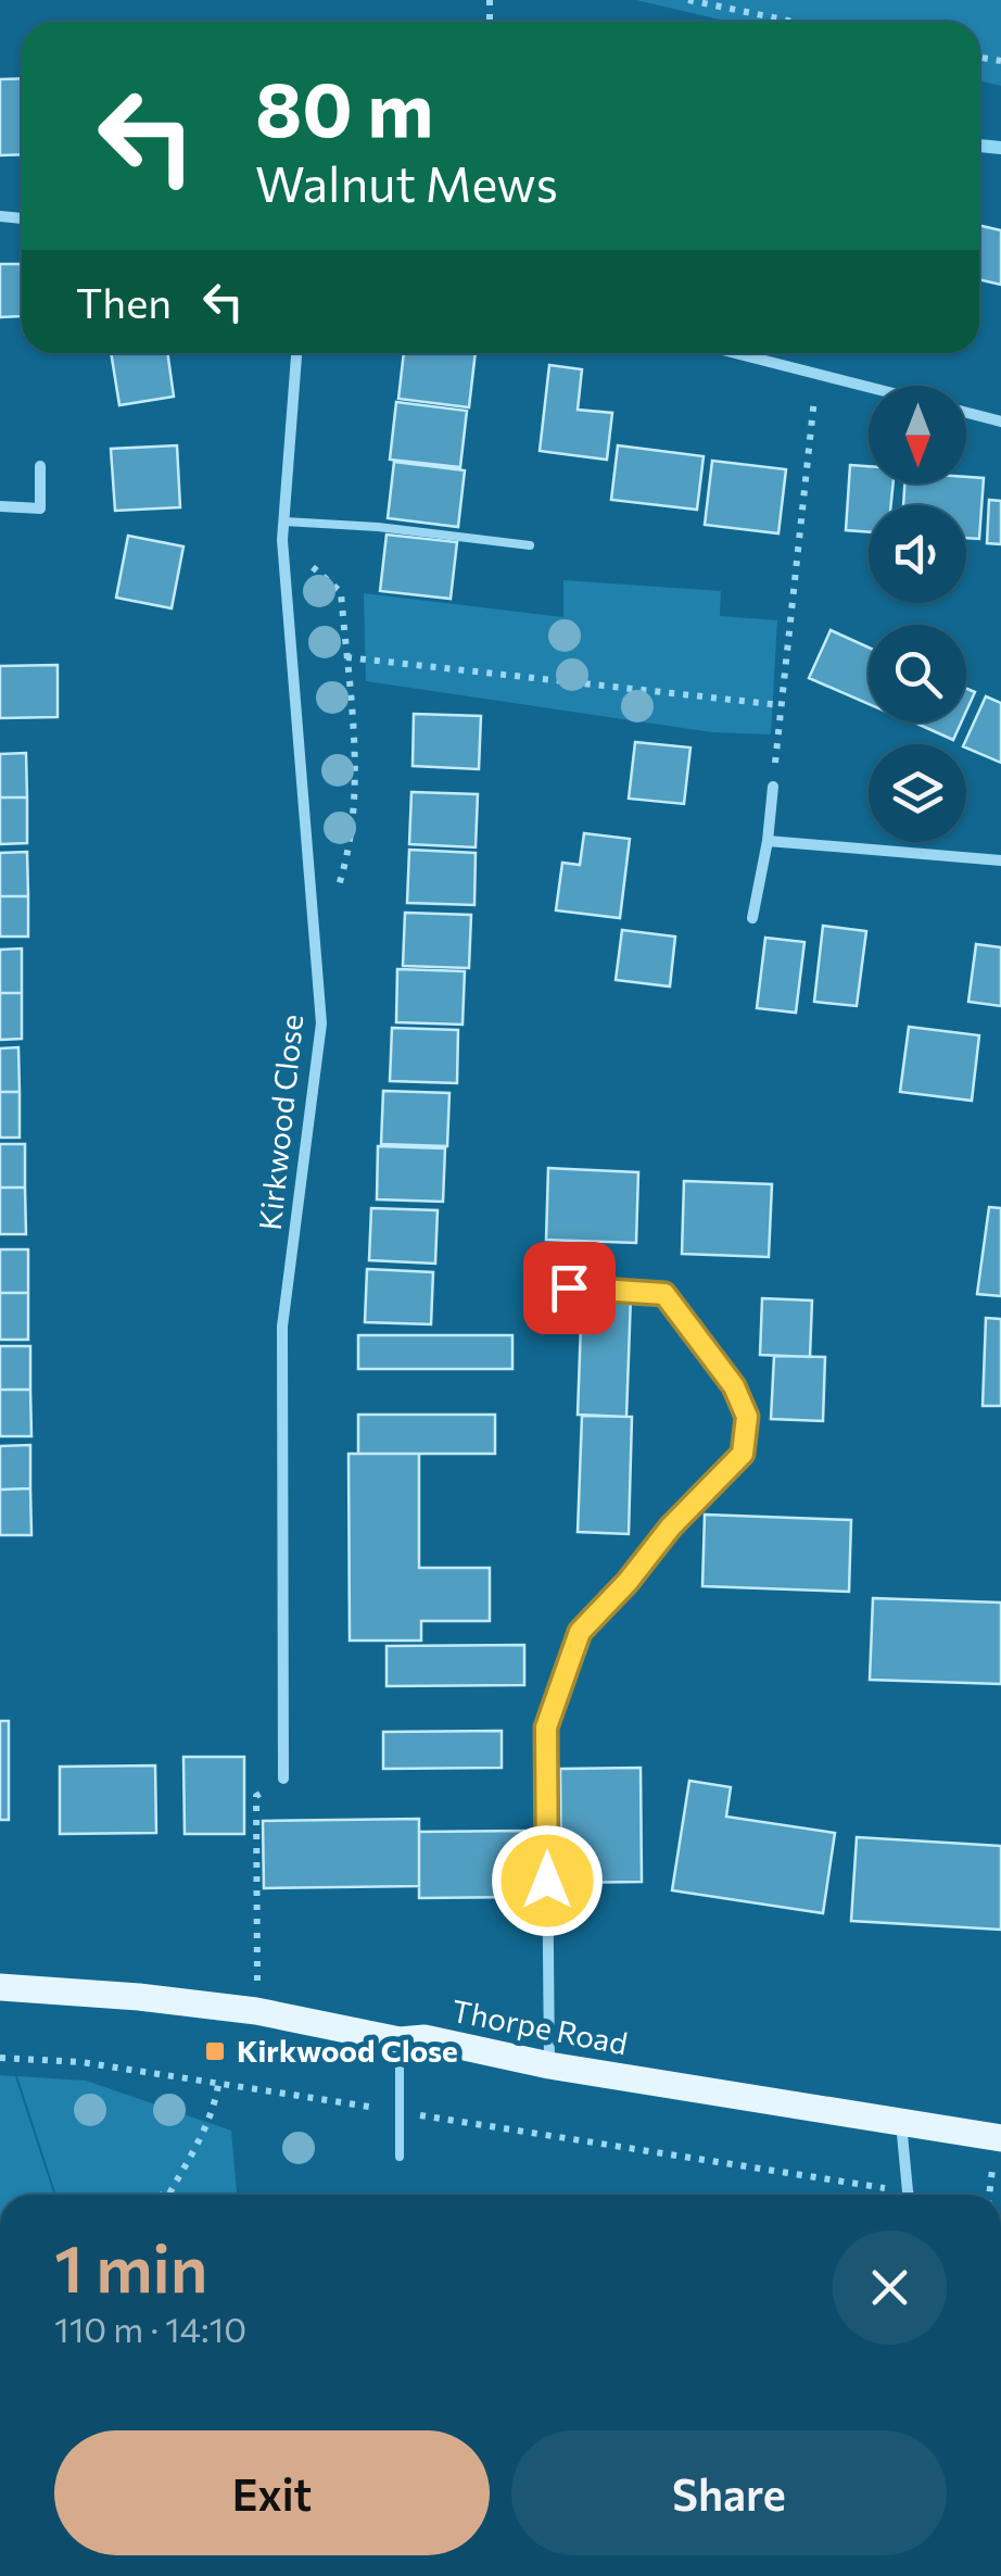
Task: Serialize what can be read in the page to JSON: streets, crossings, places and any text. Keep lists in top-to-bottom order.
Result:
{
  "streets": {
    "main road": ["Thorpe Road"],
    "street": ["Kirkwood Close"]
  },
  "places": {
    "transit": ["Kirkwood Close"]
  },
  "north": "bottom",
  "page": {
    "turn": ["80 m", "Walnut Mews"],
    "then": "Then",
    "heading": ["1 min", "110 m · 14:10"],
    "buttons": ["Exit", "Share"]
  }
}
